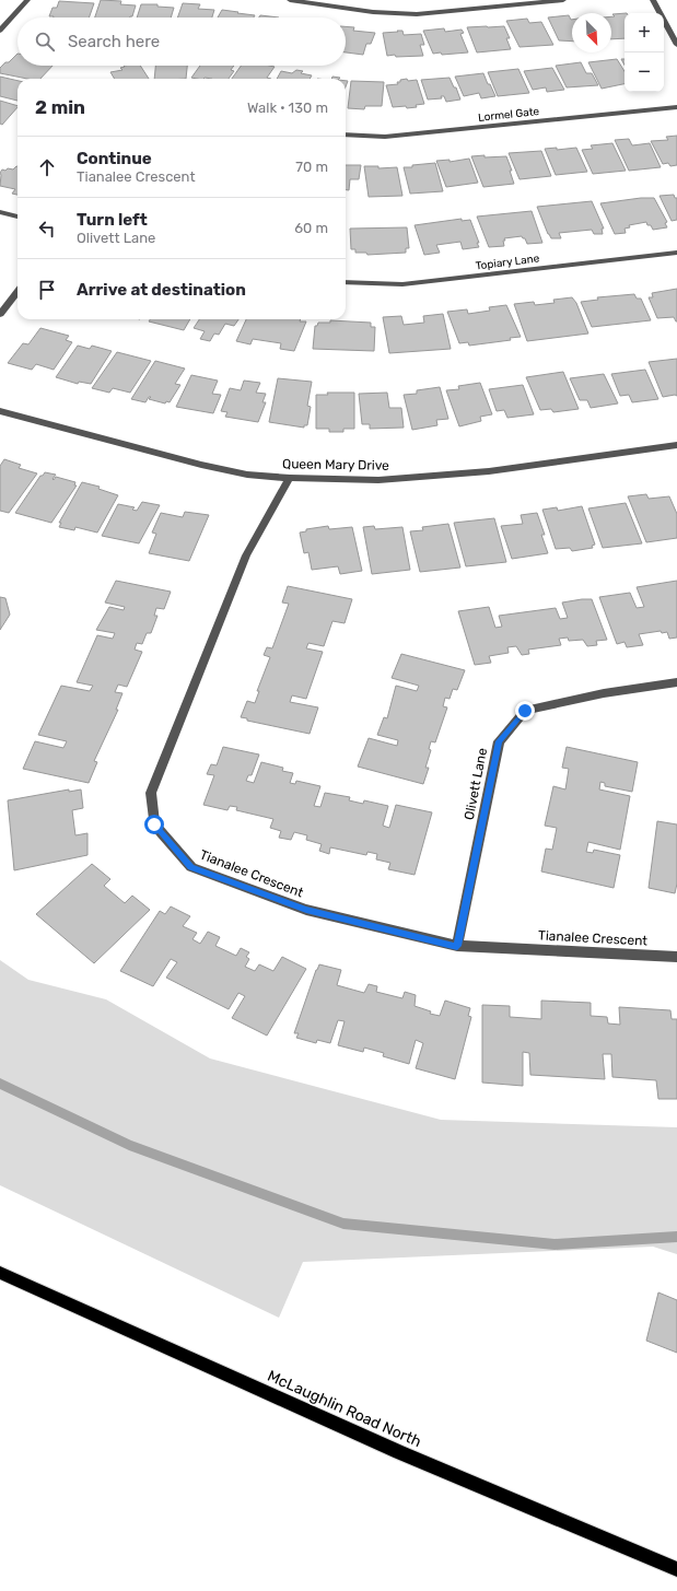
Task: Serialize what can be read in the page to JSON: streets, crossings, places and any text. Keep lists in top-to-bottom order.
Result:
{
  "streets": {
    "main road": ["McLaughlin Road North"],
    "street": [
      "Lormel Gate",
      "Topiary Lane",
      "Queen Mary Drive",
      "Olivett Lane",
      "Tianalee Crescent"
    ]
  },
  "crossings": [
    ["Queen Mary Drive", "Tianalee Crescent"],
    ["Olivett Lane", "Tianalee Crescent"]
  ],
  "north": "bottom right",
  "page": {
    "map_buttons": ["+", "−"],
    "search": "Search here",
    "heading": ["2 min", "Walk · 130 m"],
    "list": [
      ["Continue", "Tianalee Crescent", "70 m"],
      ["Turn left", "Olivett Lane", "60 m"],
      "Arrive at destination"
    ]
  }
}
